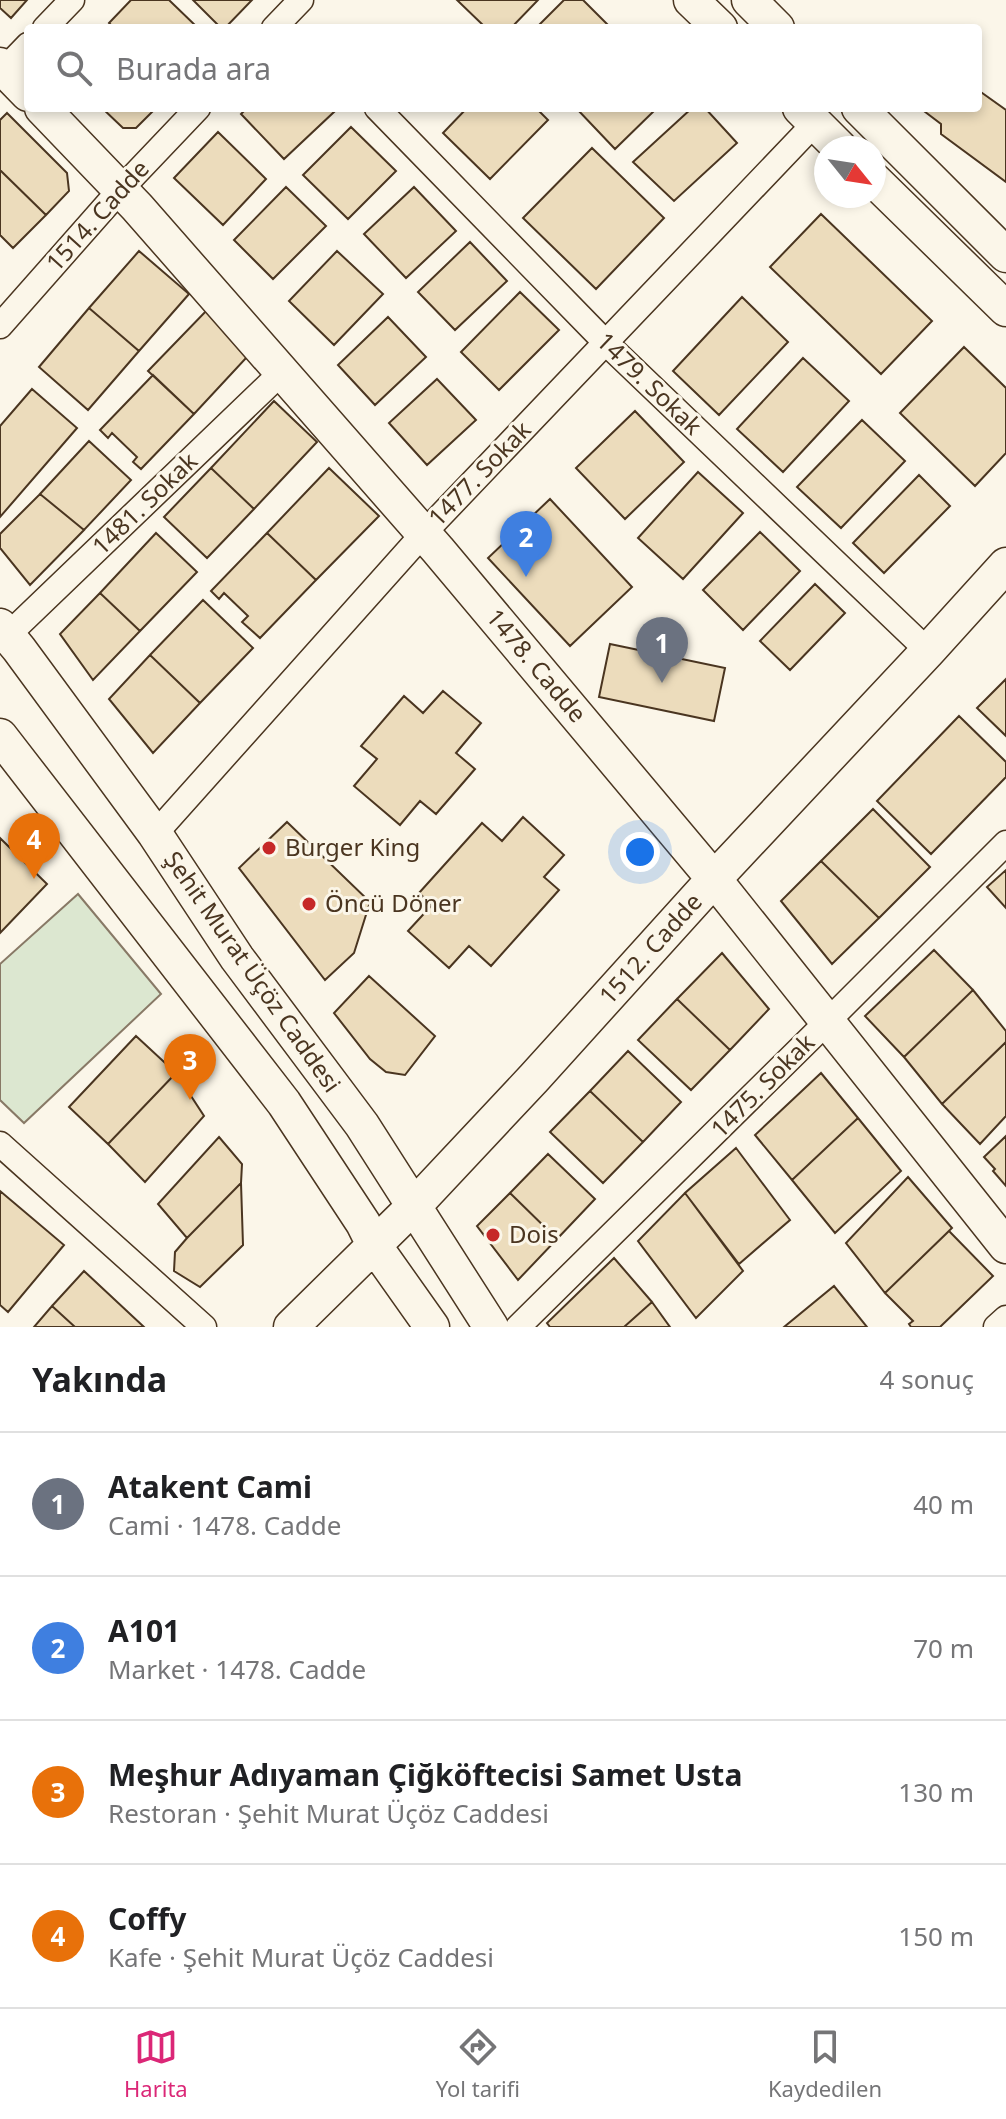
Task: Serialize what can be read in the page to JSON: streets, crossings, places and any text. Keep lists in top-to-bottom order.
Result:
{
  "streets": {
    "street": [
      "1514. Cadde",
      "1479. Sokak",
      "1477. Sokak",
      "1481. Sokak",
      "1478. Cadde",
      "1512. Cadde",
      "Şehit Murat Üçöz Caddesi",
      "1475. Sokak"
    ]
  },
  "crossings": [
    ["1514. Cadde", "1478. Cadde"],
    ["1479. Sokak", "1477. Sokak"],
    ["1479. Sokak", "1512. Cadde"],
    ["1477. Sokak", "1478. Cadde"],
    ["1477. Sokak", "Şehit Murat Üçöz Caddesi"],
    ["1481. Sokak", "1478. Cadde"],
    ["1481. Sokak", "Şehit Murat Üçöz Caddesi"],
    ["1478. Cadde", "1512. Cadde"],
    ["1478. Cadde", "1475. Sokak"],
    ["1512. Cadde", "Şehit Murat Üçöz Caddesi"]
  ],
  "places": ["Burger King", "Öncü Döner", "Dois"],
  "north": "bottom right",
  "page": {
    "search": "Burada ara",
    "pins": [
      "2",
      "1",
      "4",
      "3"
    ],
    "heading": ["Yakında", "4 sonuç"],
    "list": [
      {
        "mark": "1",
        "name": "Atakent Cami",
        "note": "Cami · 1478. Cadde",
        "value": "40 m"
      },
      {
        "mark": "2",
        "name": "A101",
        "note": "Market · 1478. Cadde",
        "value": "70 m"
      },
      {
        "mark": "3",
        "name": "Meşhur Adıyaman Çiğköftecisi Samet Usta",
        "note": "Restoran · Şehit Murat Üçöz Caddesi",
        "value": "130 m"
      },
      {
        "mark": "4",
        "name": "Coffy",
        "note": "Kafe · Şehit Murat Üçöz Caddesi",
        "value": "150 m"
      }
    ],
    "nav": ["Harita", "Yol tarifi", "Kaydedilen"]
  }
}
